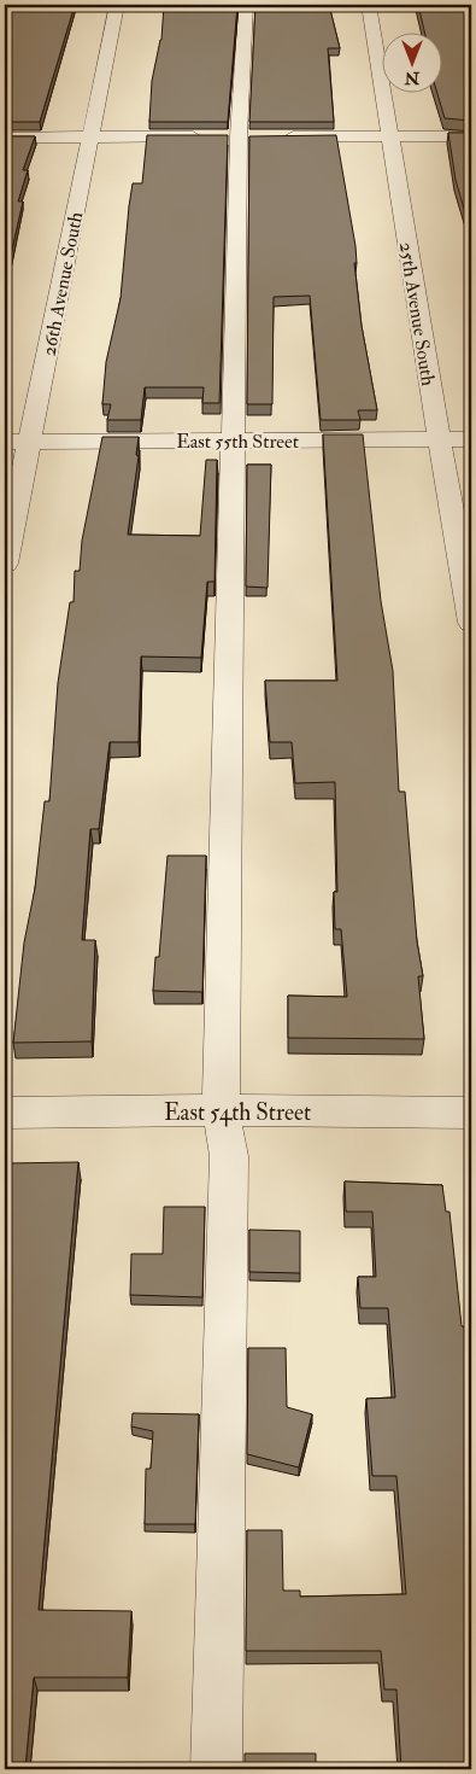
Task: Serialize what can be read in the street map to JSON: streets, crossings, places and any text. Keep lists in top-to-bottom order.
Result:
{
  "streets": {
    "street": [
      "26th Avenue South",
      "25th Avenue South",
      "East 55th Street",
      "East 54th Street"
    ]
  },
  "crossings": [
    ["26th Avenue South", "East 55th Street"],
    ["25th Avenue South", "East 55th Street"]
  ],
  "north": "bottom"
}
